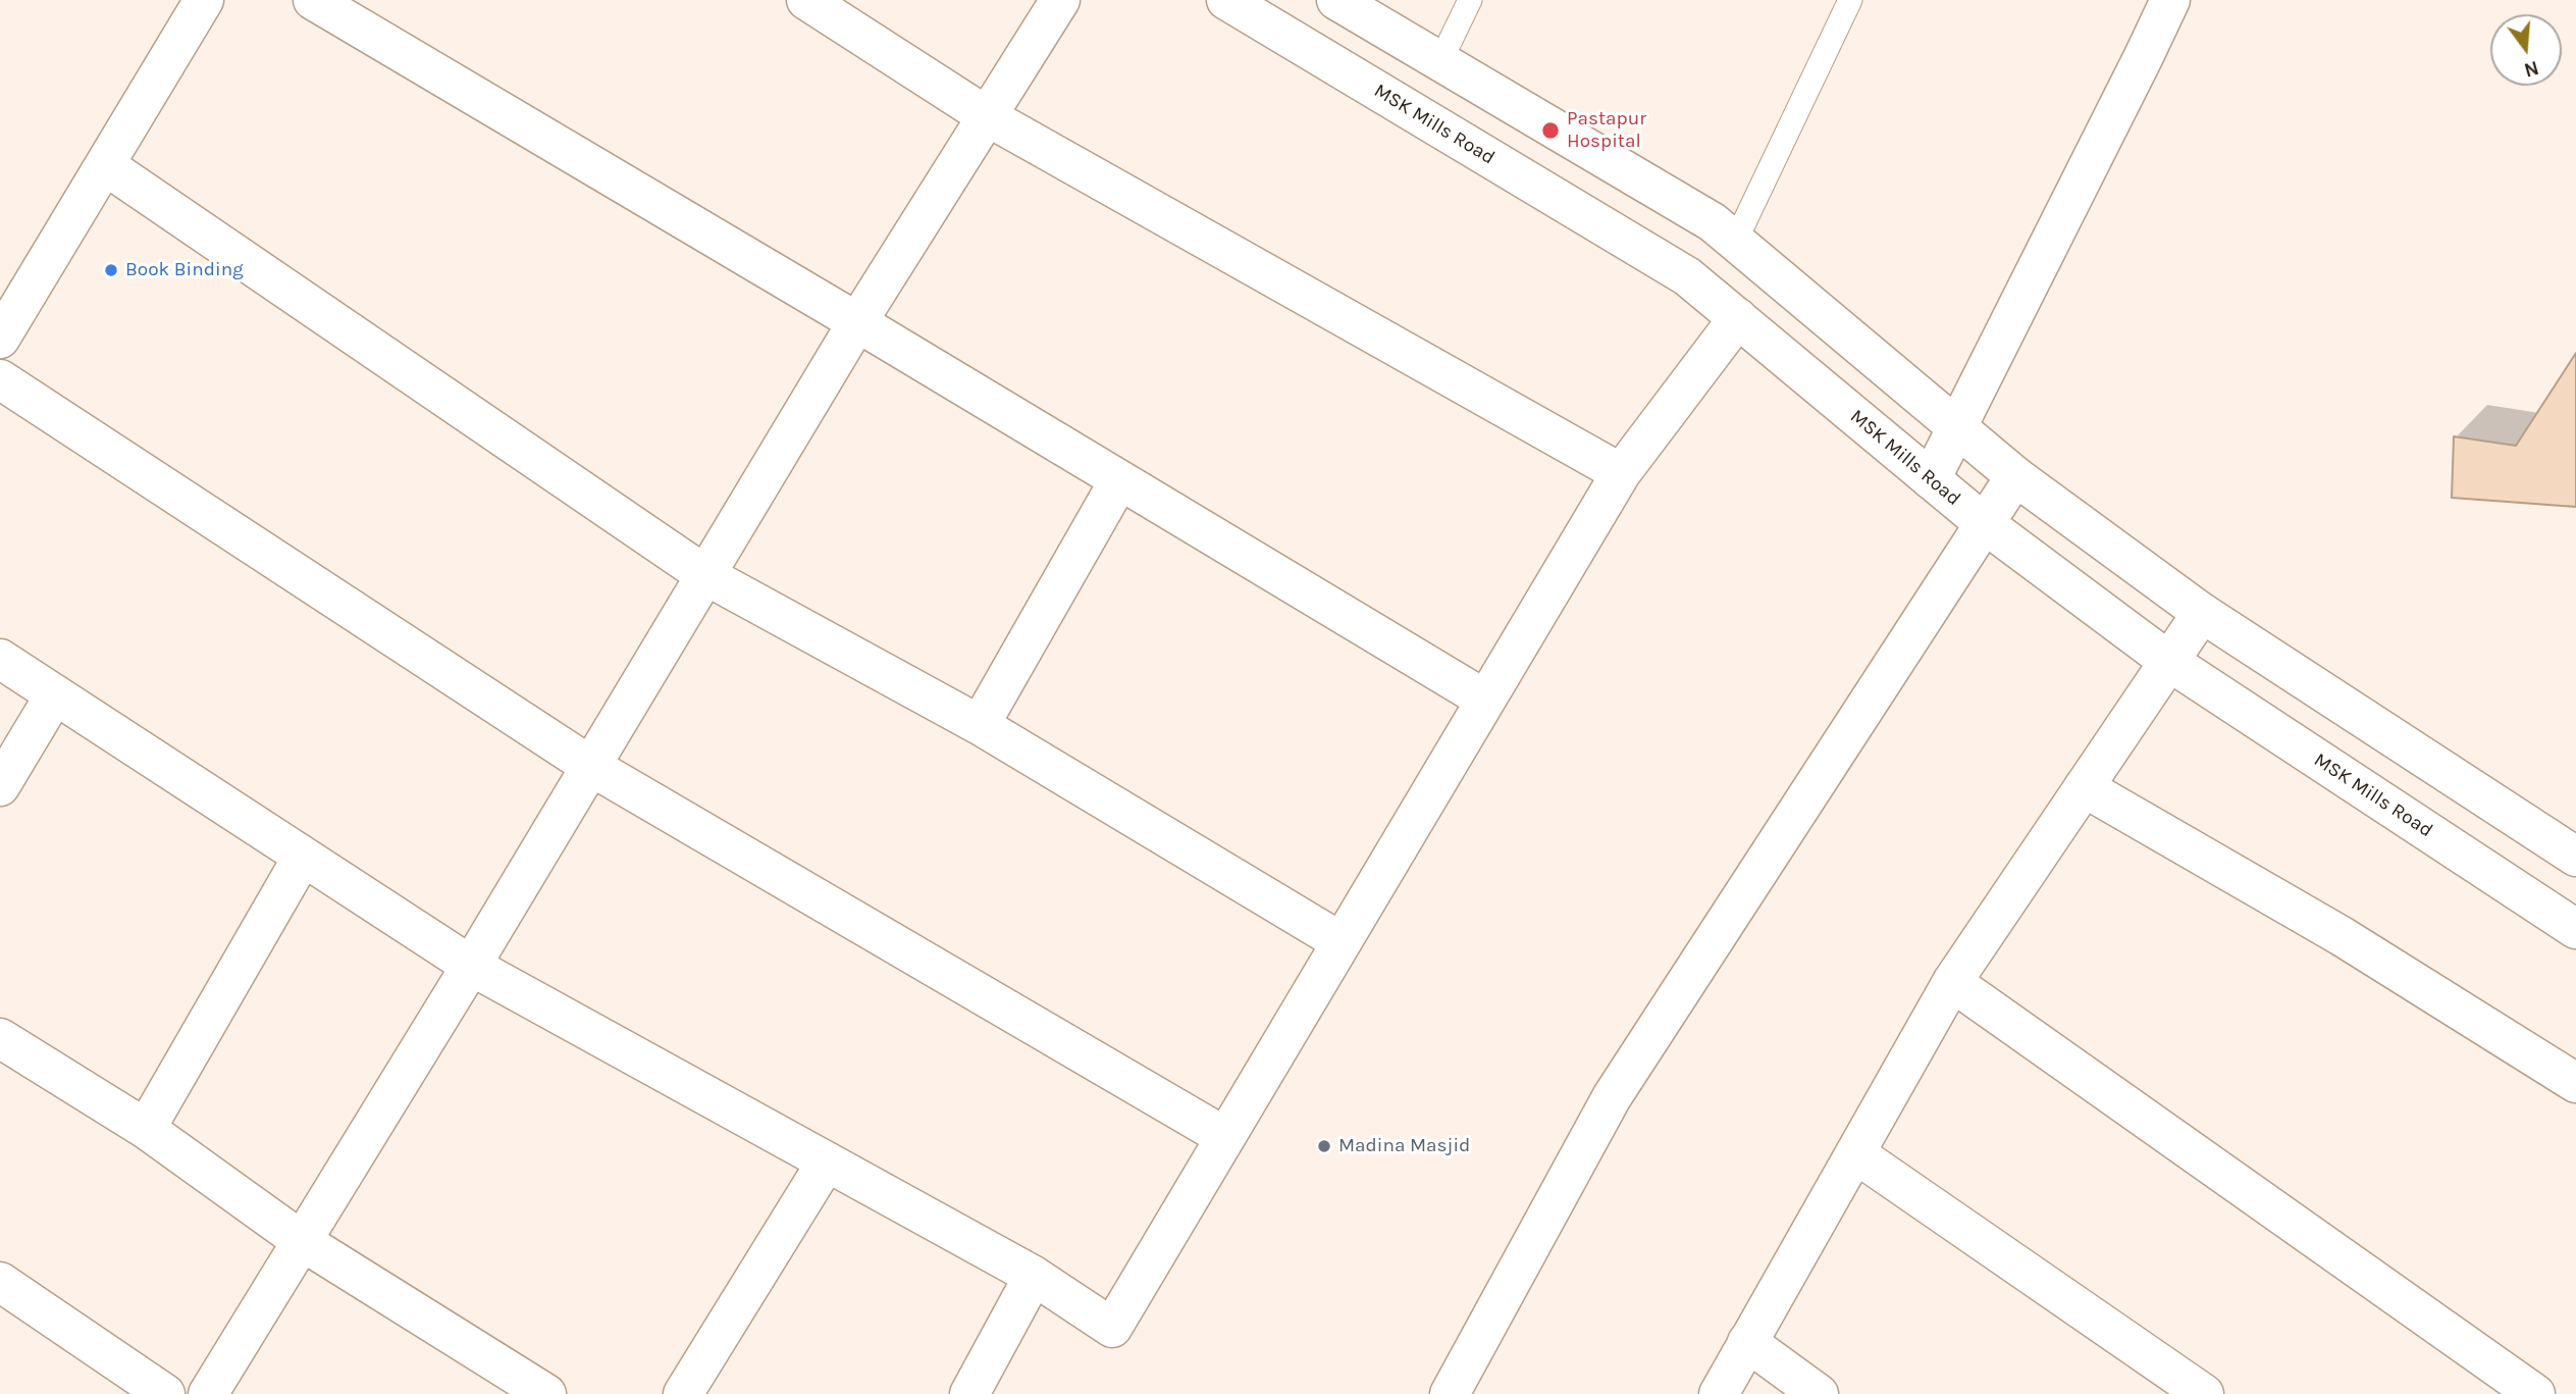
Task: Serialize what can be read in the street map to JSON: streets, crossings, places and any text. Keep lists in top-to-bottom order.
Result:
{
  "streets": {
    "street": ["MSK Mills Road"]
  },
  "places": ["Pastapur Hospital", "Book Binding", "Madina Masjid"],
  "north": "bottom"
}
